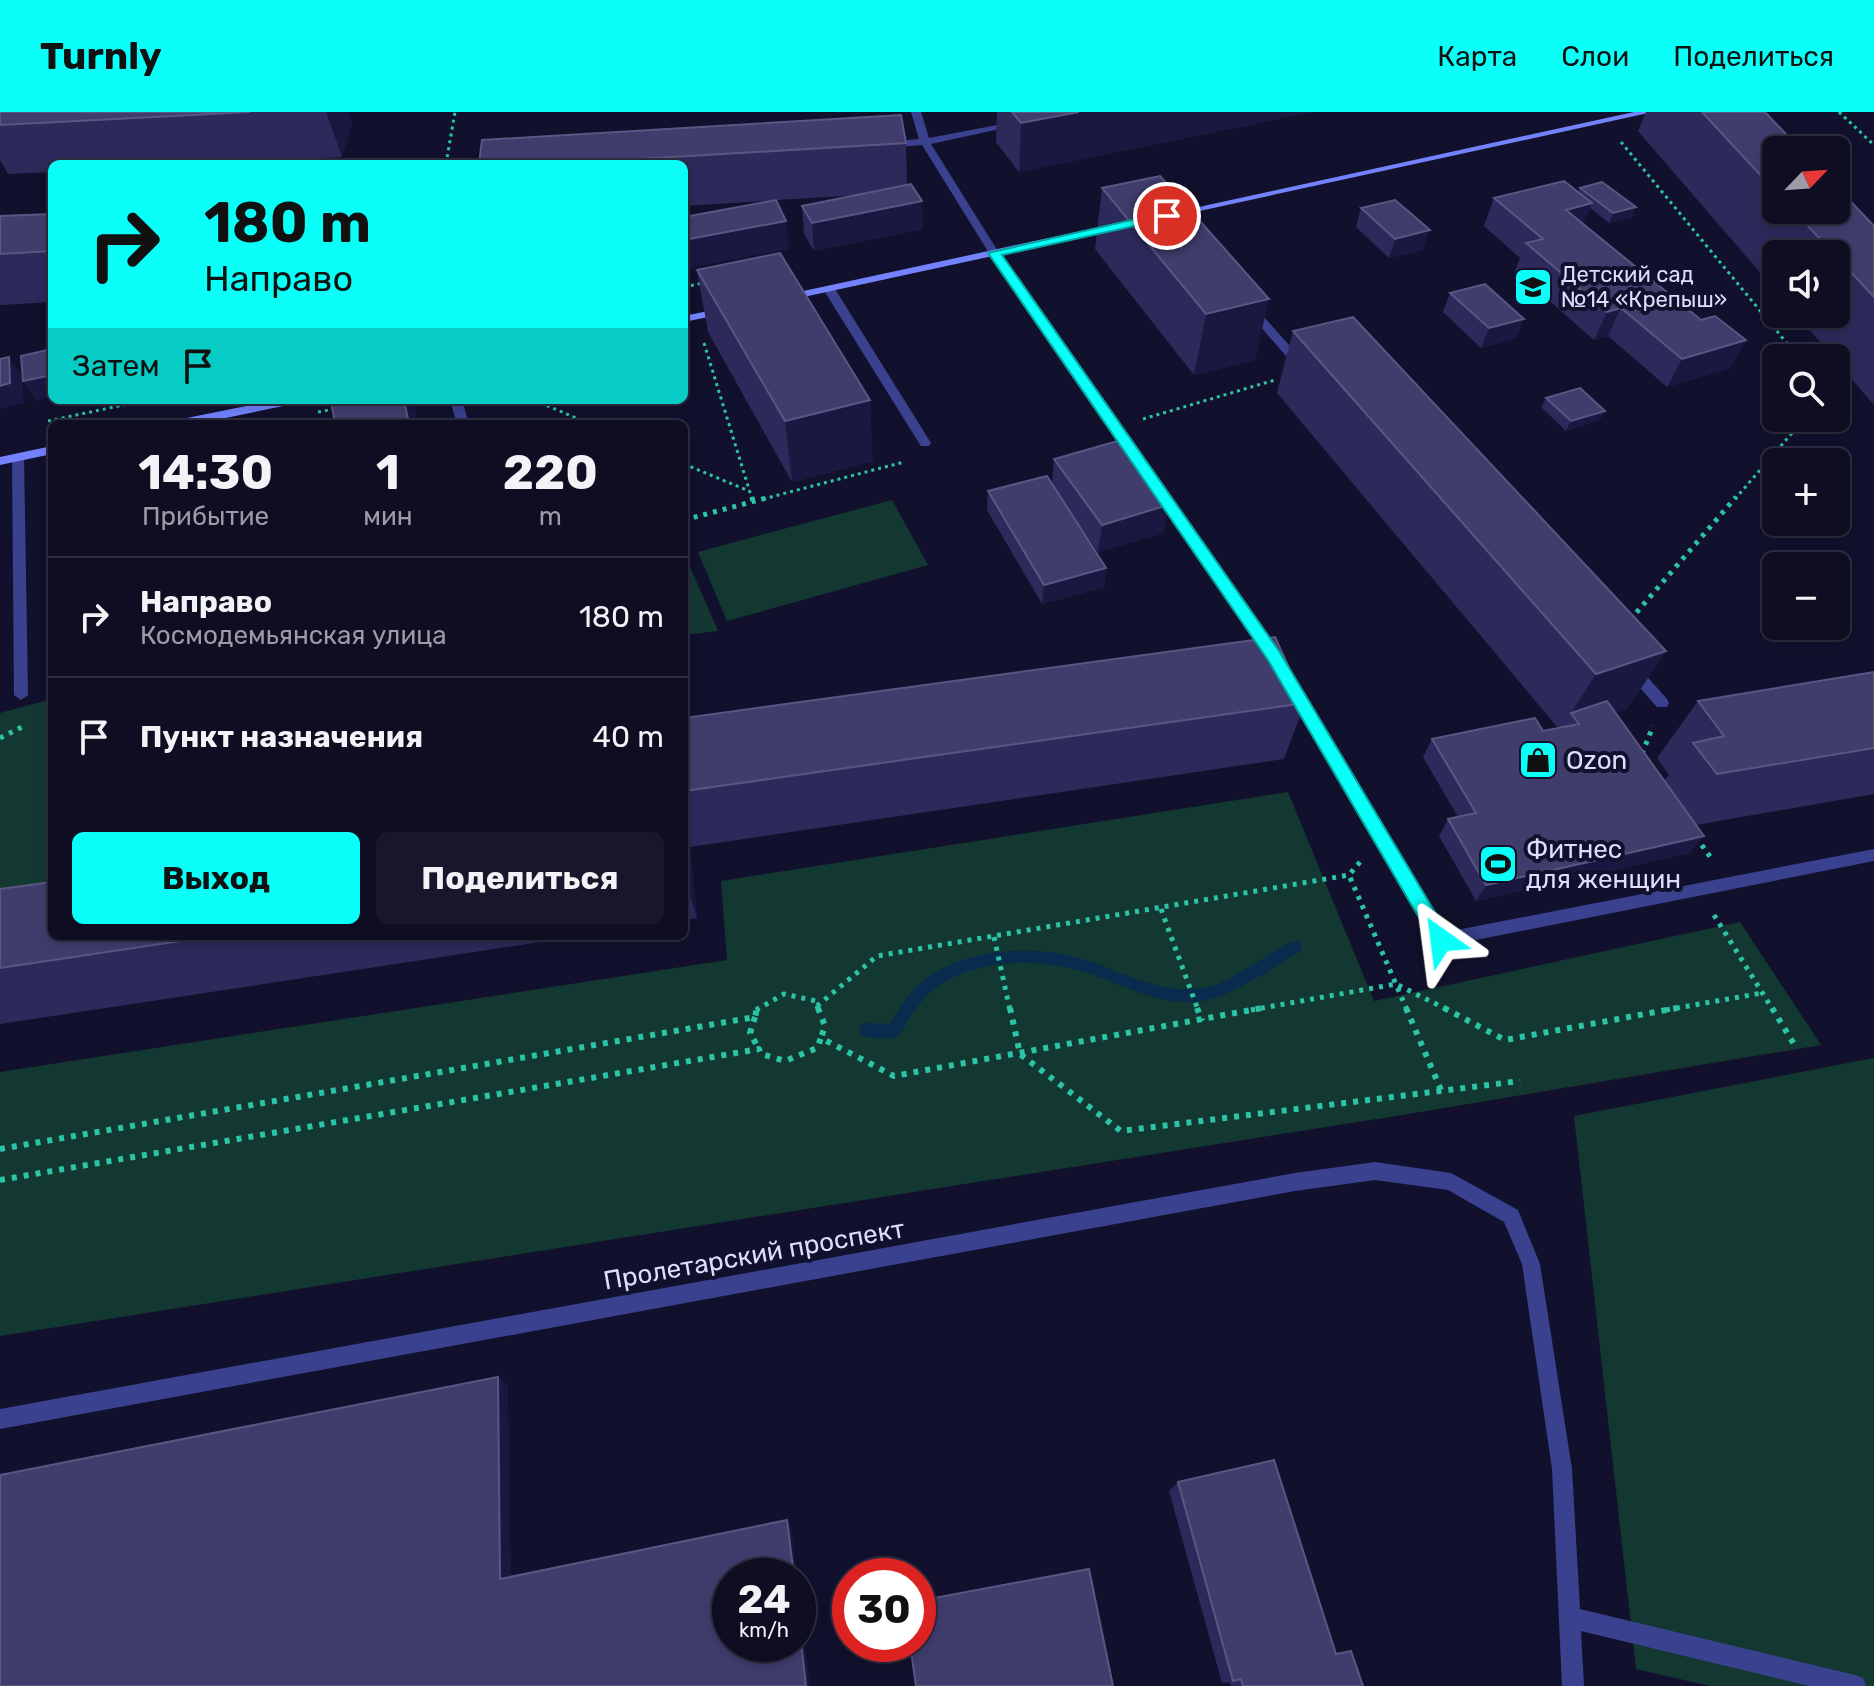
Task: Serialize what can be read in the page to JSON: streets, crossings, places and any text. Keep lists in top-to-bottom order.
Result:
{
  "streets": {
    "street": ["Пролетарский проспект"]
  },
  "places": {
    "school or university": ["Детский сад №14 «Крепыш»"],
    "shop": ["Ozon"],
    "sports": ["Фитнес для женщин"]
  },
  "north": "top right",
  "page": {
    "header": "Turnly",
    "nav": ["Карта", "Слои", "Поделиться"],
    "map_buttons": ["+", "−"],
    "turn": ["180 m", "Направо"],
    "then": "Затем",
    "eta": [
      "14:30",
      "Прибытие",
      "1",
      "мин",
      "220",
      "m"
    ],
    "list": [
      {
        "name": "Направо",
        "note": "Космодемьянская улица",
        "value": "180 m"
      },
      {
        "name": "Пункт назначения",
        "value": "40 m"
      }
    ],
    "buttons": ["Выход", "Поделиться"],
    "speed": "24 km/h",
    "limit": "30"
  }
}
